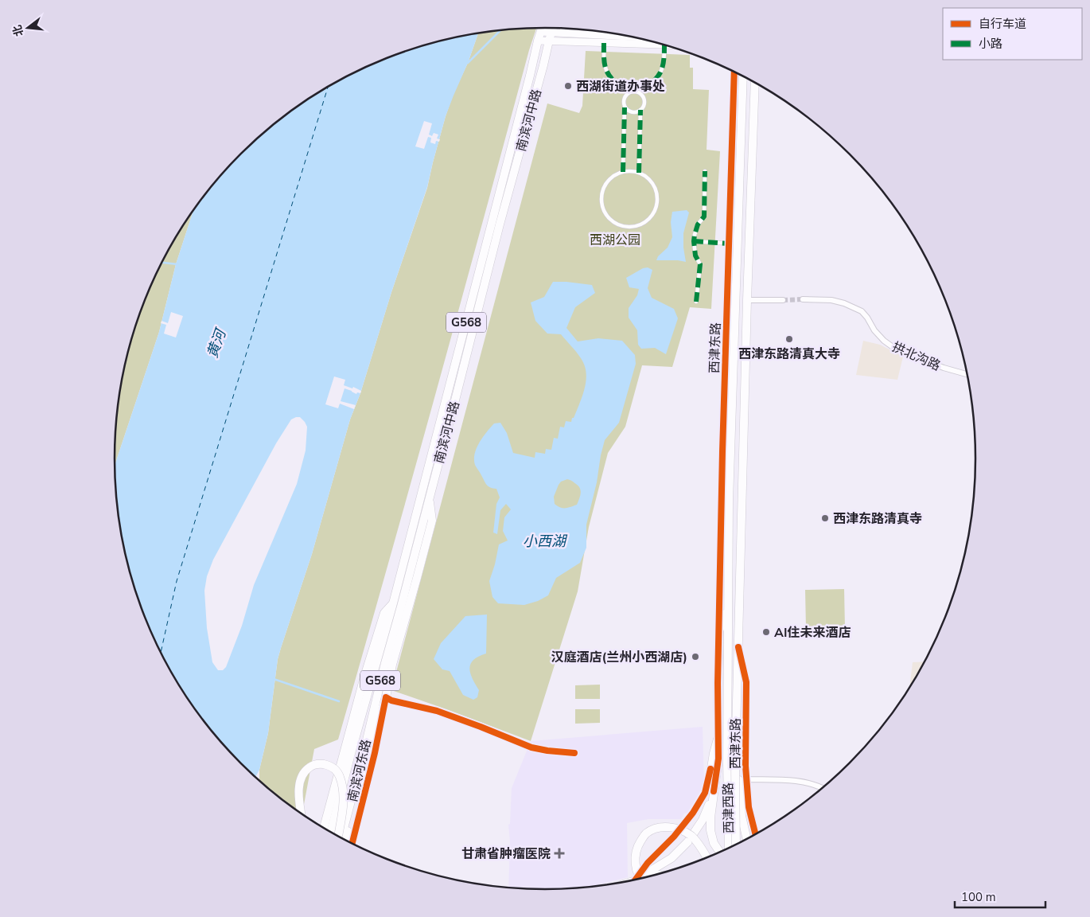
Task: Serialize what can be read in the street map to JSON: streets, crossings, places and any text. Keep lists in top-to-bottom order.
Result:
{
  "streets": {
    "main road": [
      "南滨河中路",
      "G568",
      "西津东路",
      "西津西路"
    ],
    "street": ["拱北沟路", "南滨河东路"]
  },
  "crossings": [
    ["西津东路", "西津西路"]
  ],
  "water": ["黄河", "小西湖"],
  "parks": ["西湖公园"],
  "places": {
    "other": [
      "西湖街道办事处",
      "西津东路清真大寺",
      "西津东路清真寺",
      "AI住未来酒店",
      "汉庭酒店(兰州小西湖店)"
    ],
    "health": ["甘肃省肿瘤医院"]
  },
  "legend": ["自行车道", "小路"],
  "scale_bar": "100 m",
  "north": "left"
}
